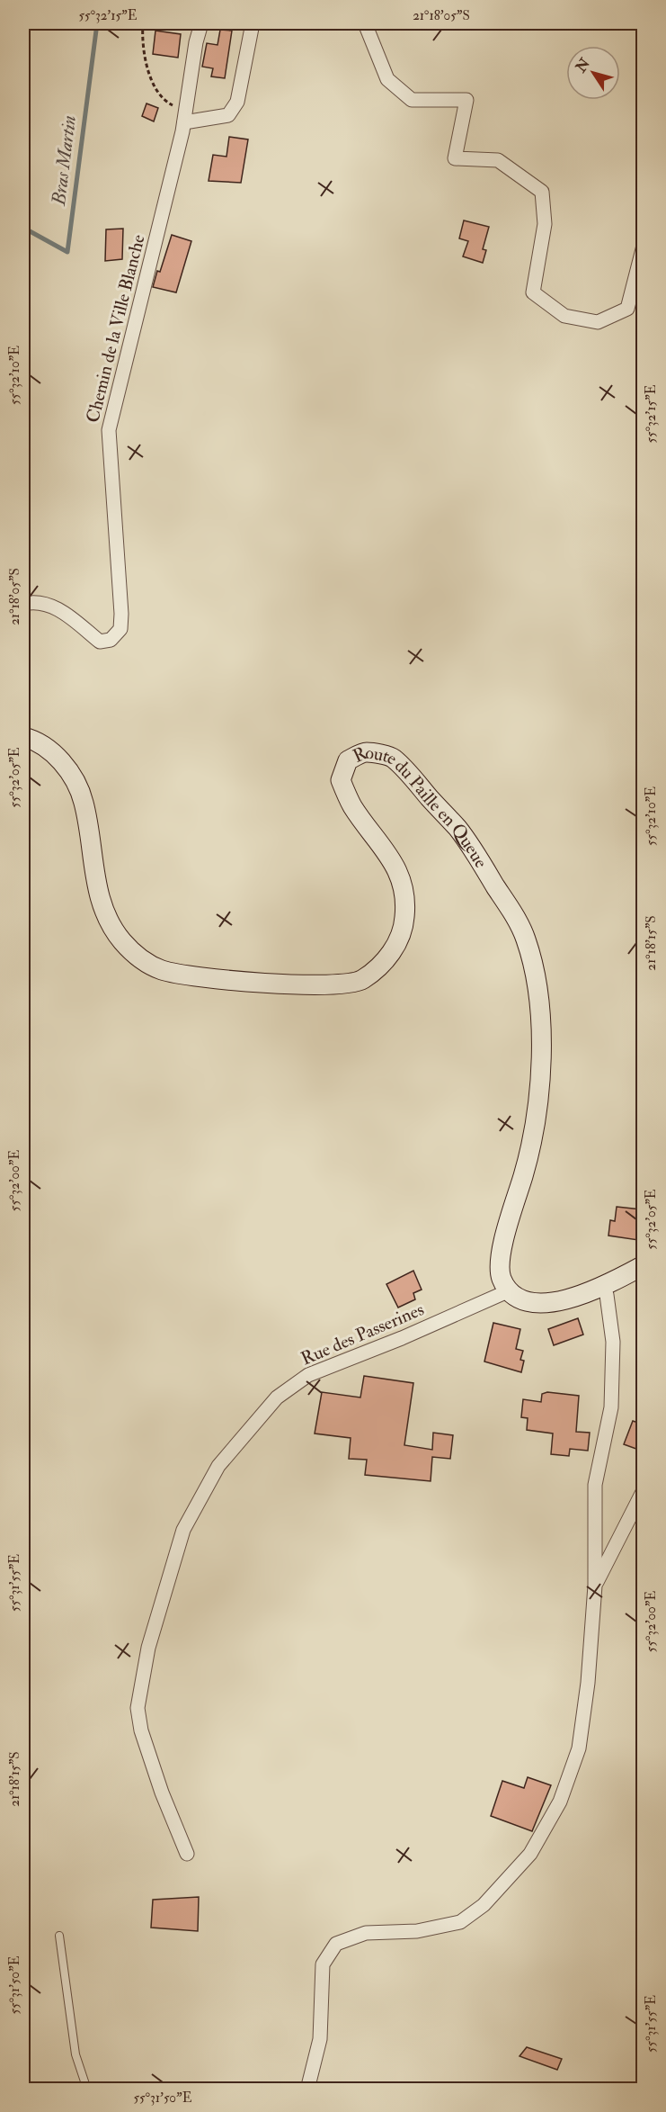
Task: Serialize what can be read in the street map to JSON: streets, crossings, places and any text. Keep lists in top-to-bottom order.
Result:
{
  "streets": {
    "main road": ["Route du Paille en Queue"],
    "street": ["Chemin de la Ville Blanche", "Rue des Passerines"]
  },
  "crossings": [
    ["Route du Paille en Queue", "Rue des Passerines"]
  ],
  "water": ["Bras Martin"],
  "north": "top left",
  "coordinates": [
    "55°32'15\"E",
    "21°18'05\"S",
    "55°32'10\"E",
    "55°32'05\"E",
    "21°18'15\"S",
    "55°32'00\"E",
    "55°31'55\"E",
    "55°31'50\"E"
  ]
}
